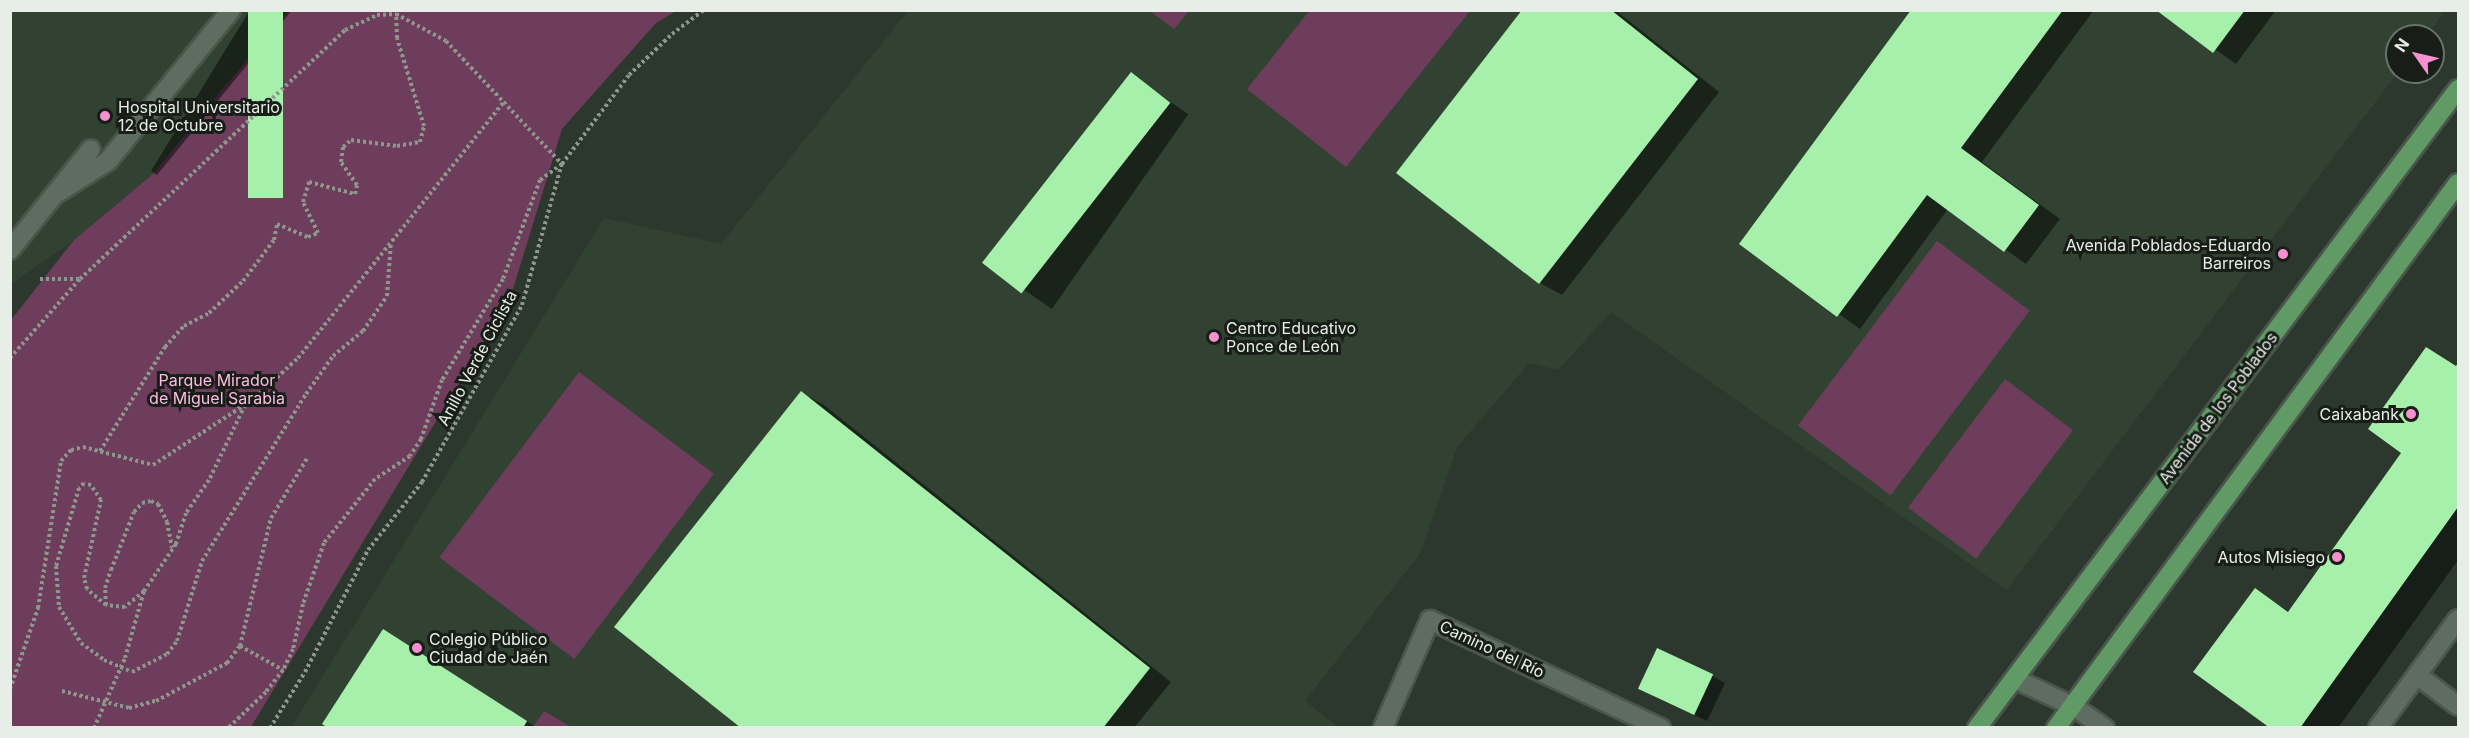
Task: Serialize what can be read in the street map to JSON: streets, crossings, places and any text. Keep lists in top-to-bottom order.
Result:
{
  "streets": {
    "main road": ["Avenida de los Poblados"],
    "street": ["Camino del Río"],
    "path": ["Anillo Verde Ciclista"]
  },
  "parks": ["Parque Mirador de Miguel Sarabia"],
  "places": [
    "Hospital Universitario 12 de Octubre",
    "Avenida Poblados-Eduardo Barreiros",
    "Centro Educativo Ponce de León",
    "Caixabank",
    "Autos Misiego",
    "Colegio Público Ciudad de Jaén"
  ],
  "north": "top left"
}
